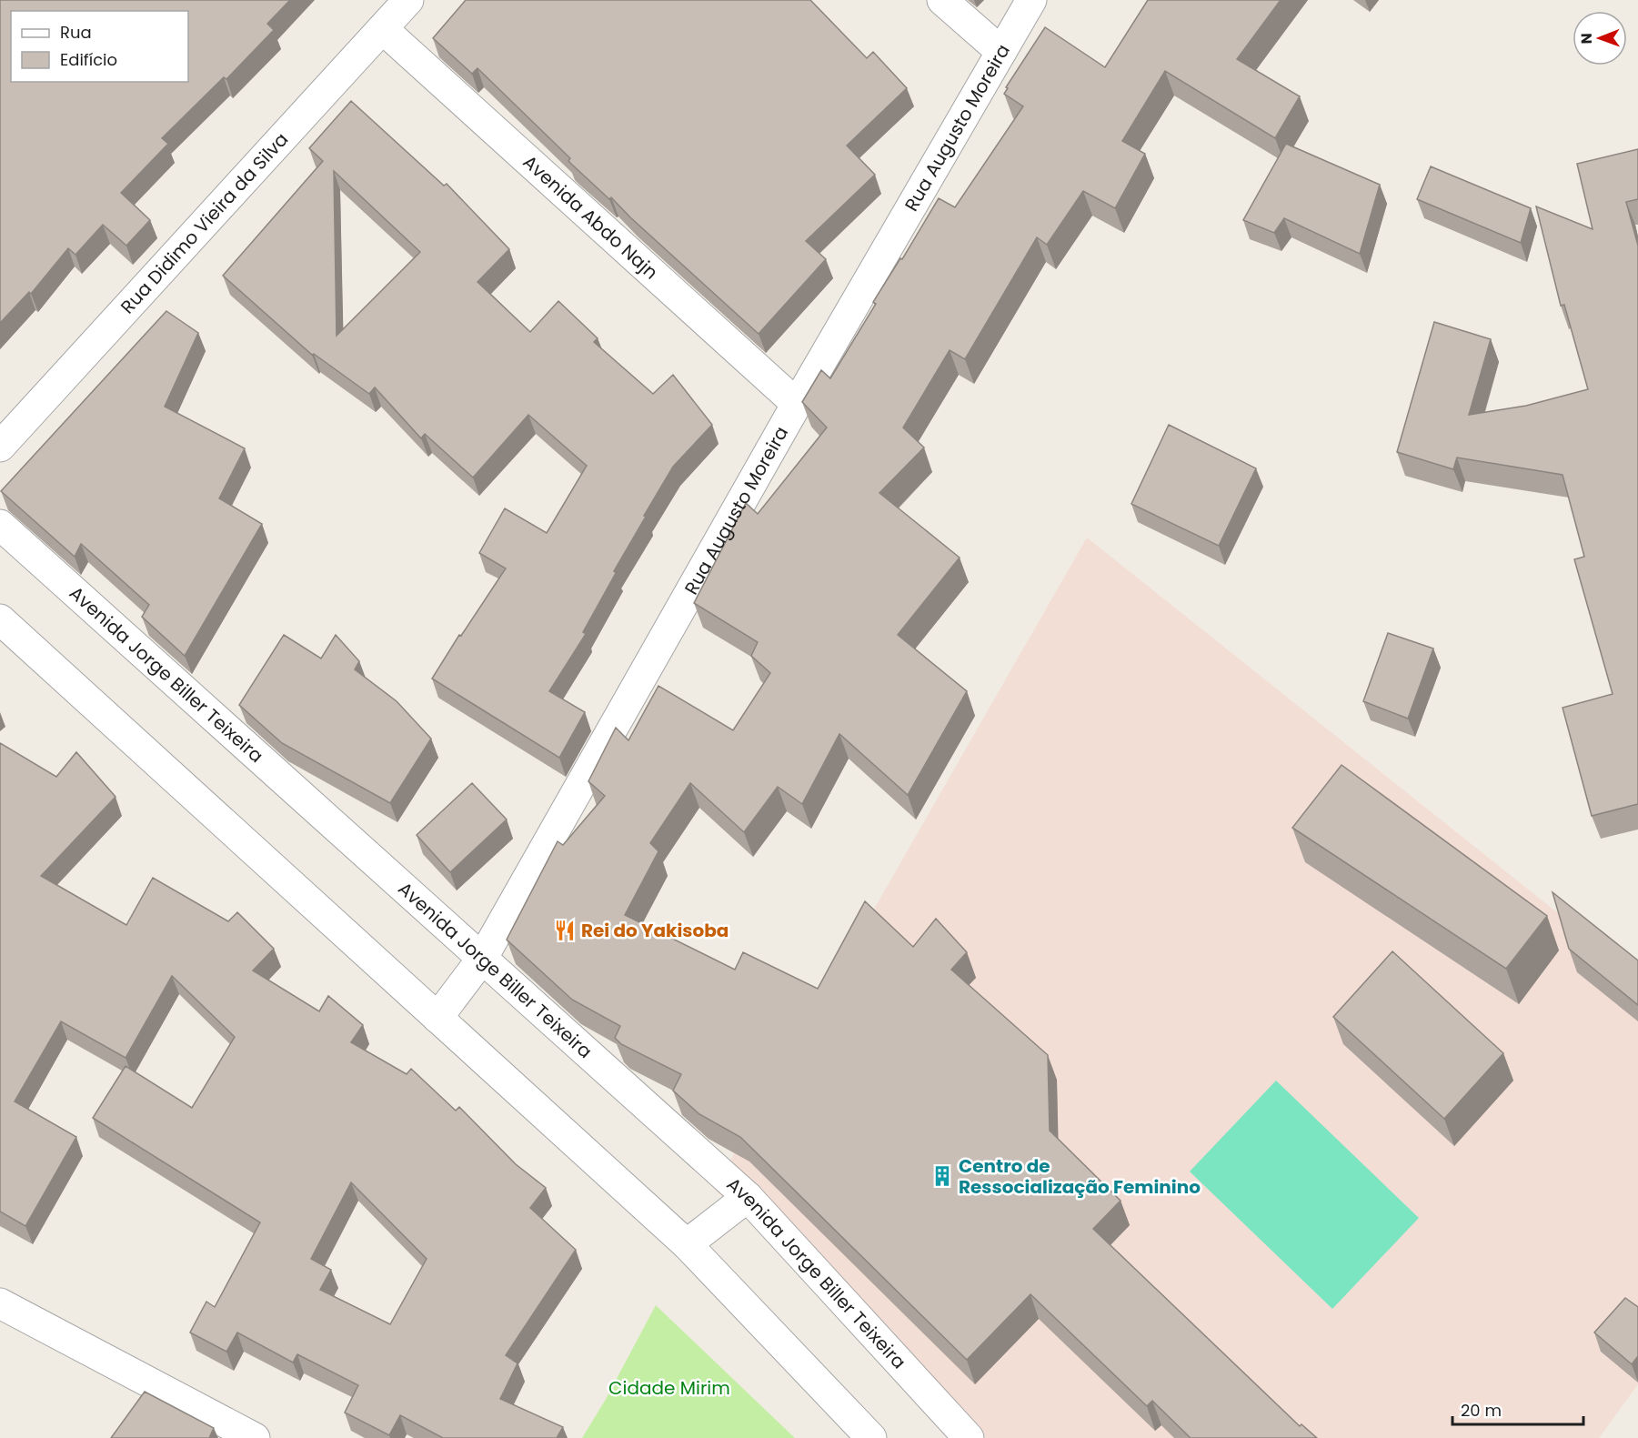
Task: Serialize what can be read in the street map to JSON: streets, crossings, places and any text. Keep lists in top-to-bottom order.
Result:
{
  "streets": {
    "street": [
      "Rua Augusto Moreira",
      "Avenida Abdo Najn",
      "Rua Didimo Vieira da Silva",
      "Avenida Jorge Biller Teixeira"
    ]
  },
  "crossings": [
    ["Rua Augusto Moreira", "Avenida Abdo Najn"],
    ["Rua Augusto Moreira", "Avenida Jorge Biller Teixeira"],
    ["Avenida Abdo Najn", "Rua Didimo Vieira da Silva"]
  ],
  "parks": ["Cidade Mirim"],
  "places": {
    "restaurant": ["Rei do Yakisoba"],
    "building": ["Centro de Ressocialização Feminino"]
  },
  "legend": ["Rua", "Edifício"],
  "scale_bar": "20 m",
  "north": "left"
}
